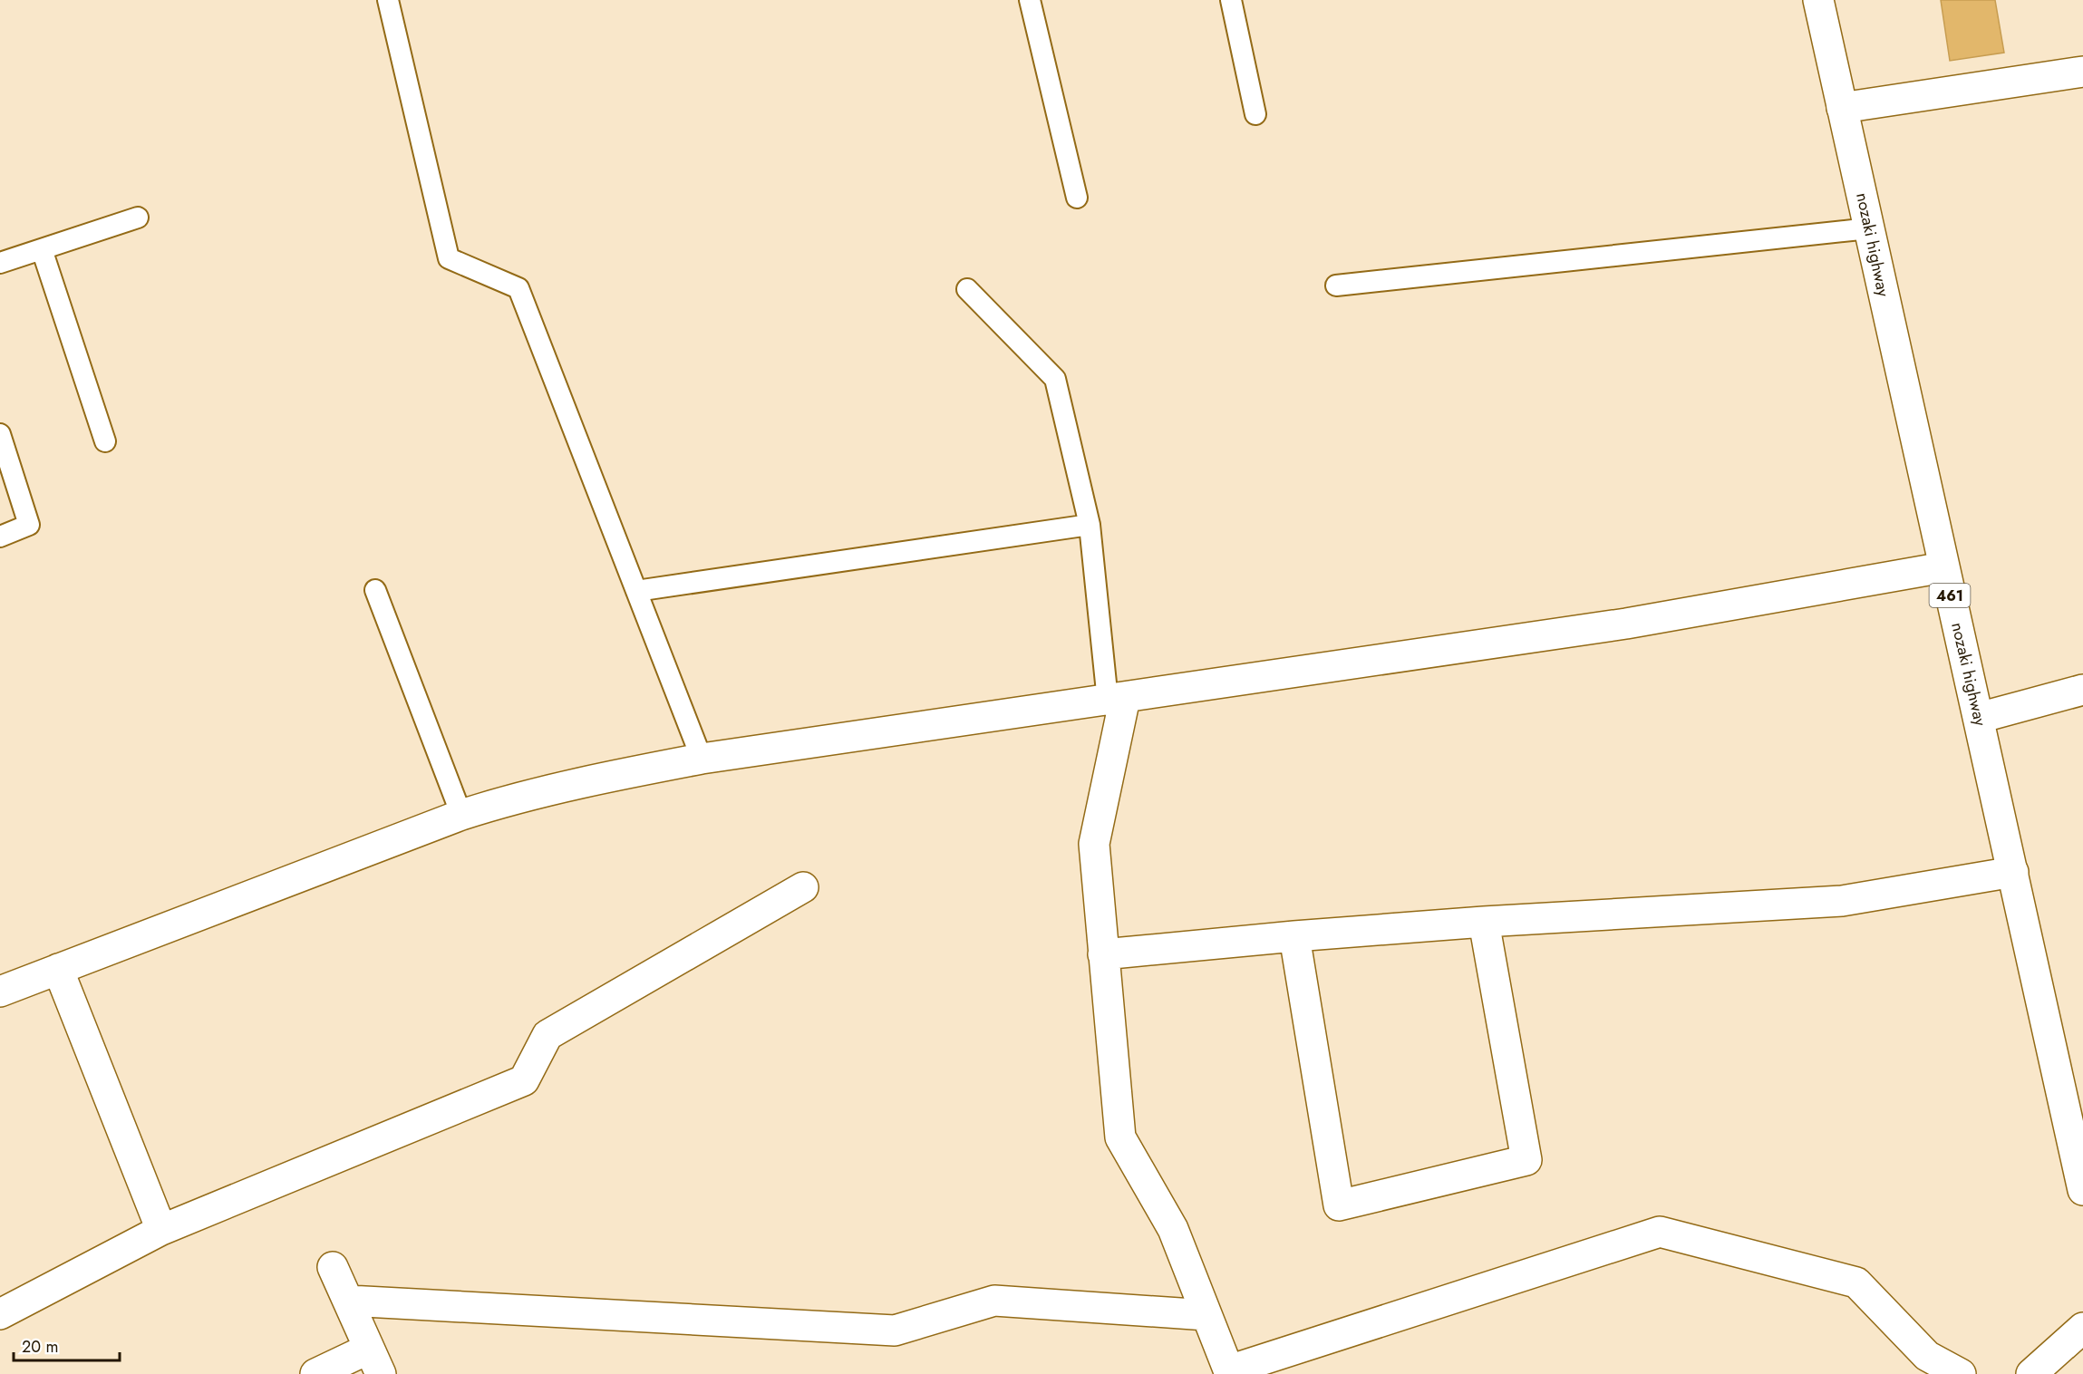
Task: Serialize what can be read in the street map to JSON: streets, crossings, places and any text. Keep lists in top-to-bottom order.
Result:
{
  "streets": {
    "main road": ["nozaki highway", "461"]
  },
  "scale_bar": "20 m"
}
